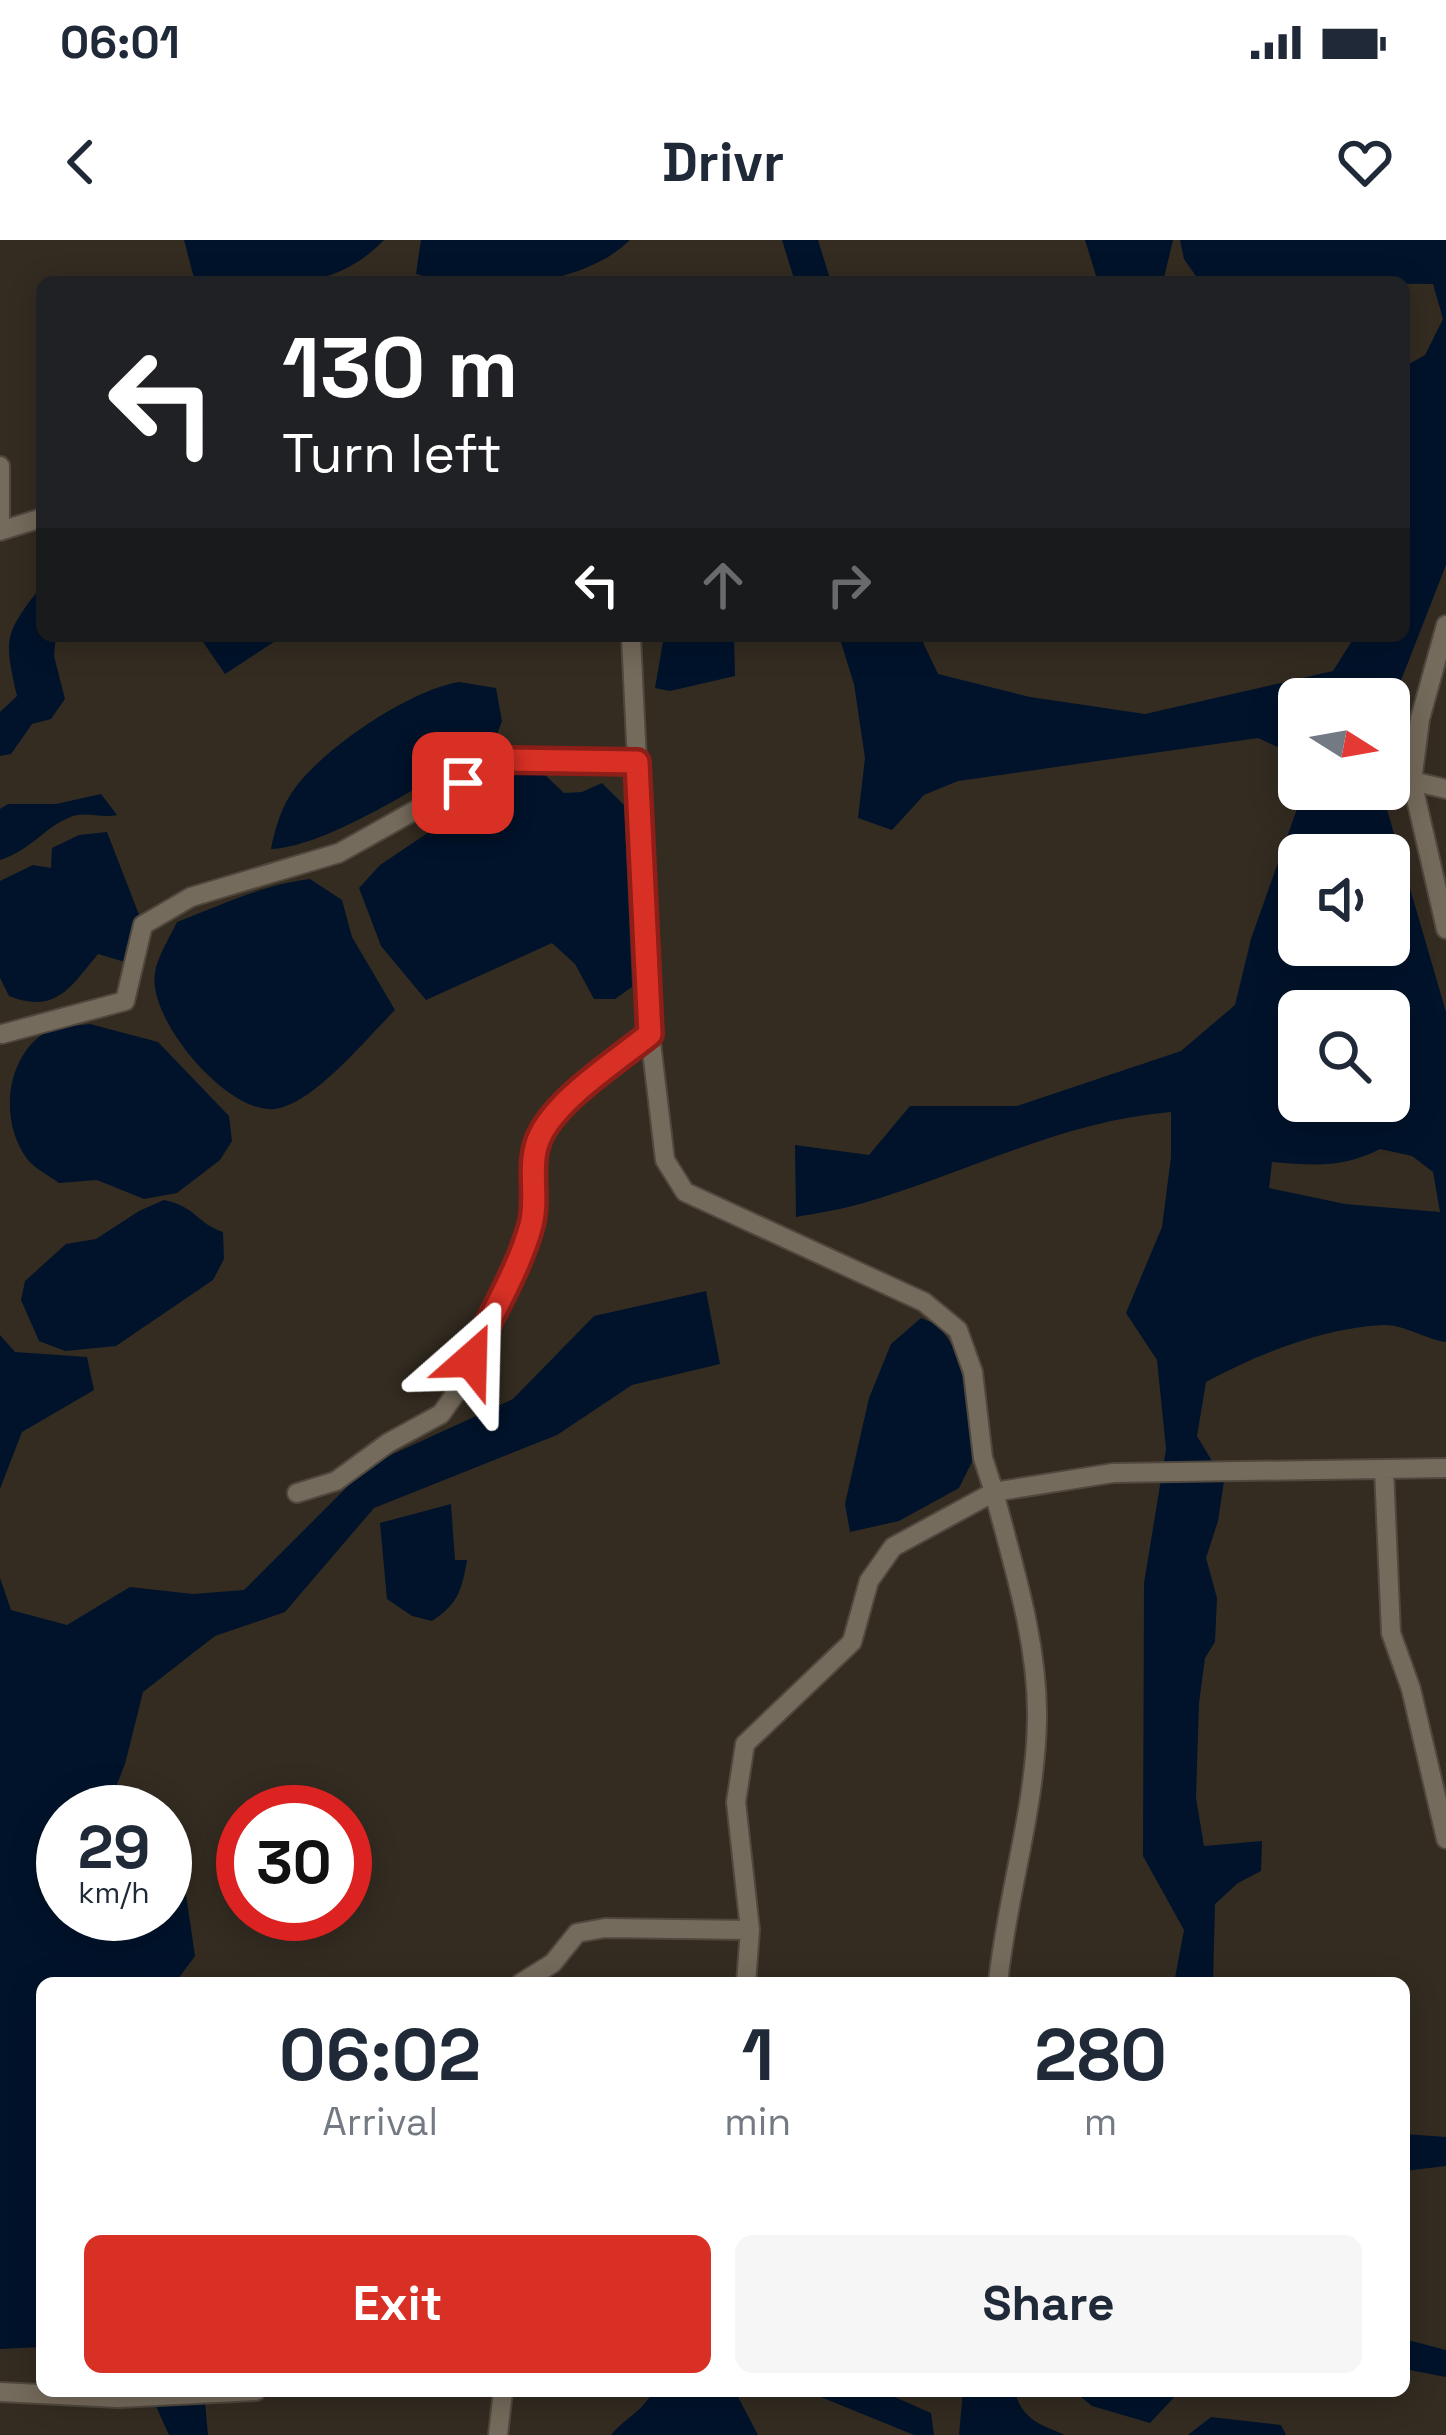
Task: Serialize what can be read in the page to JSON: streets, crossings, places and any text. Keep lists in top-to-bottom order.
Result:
{
  "north": "right",
  "page": {
    "status": "06:01",
    "header": "Drivr",
    "turn": ["130 m", "Turn left"],
    "speed": "29 km/h",
    "limit": "30",
    "eta": [
      "06:02",
      "Arrival",
      "1",
      "min",
      "280",
      "m"
    ],
    "buttons": ["Exit", "Share"]
  }
}
